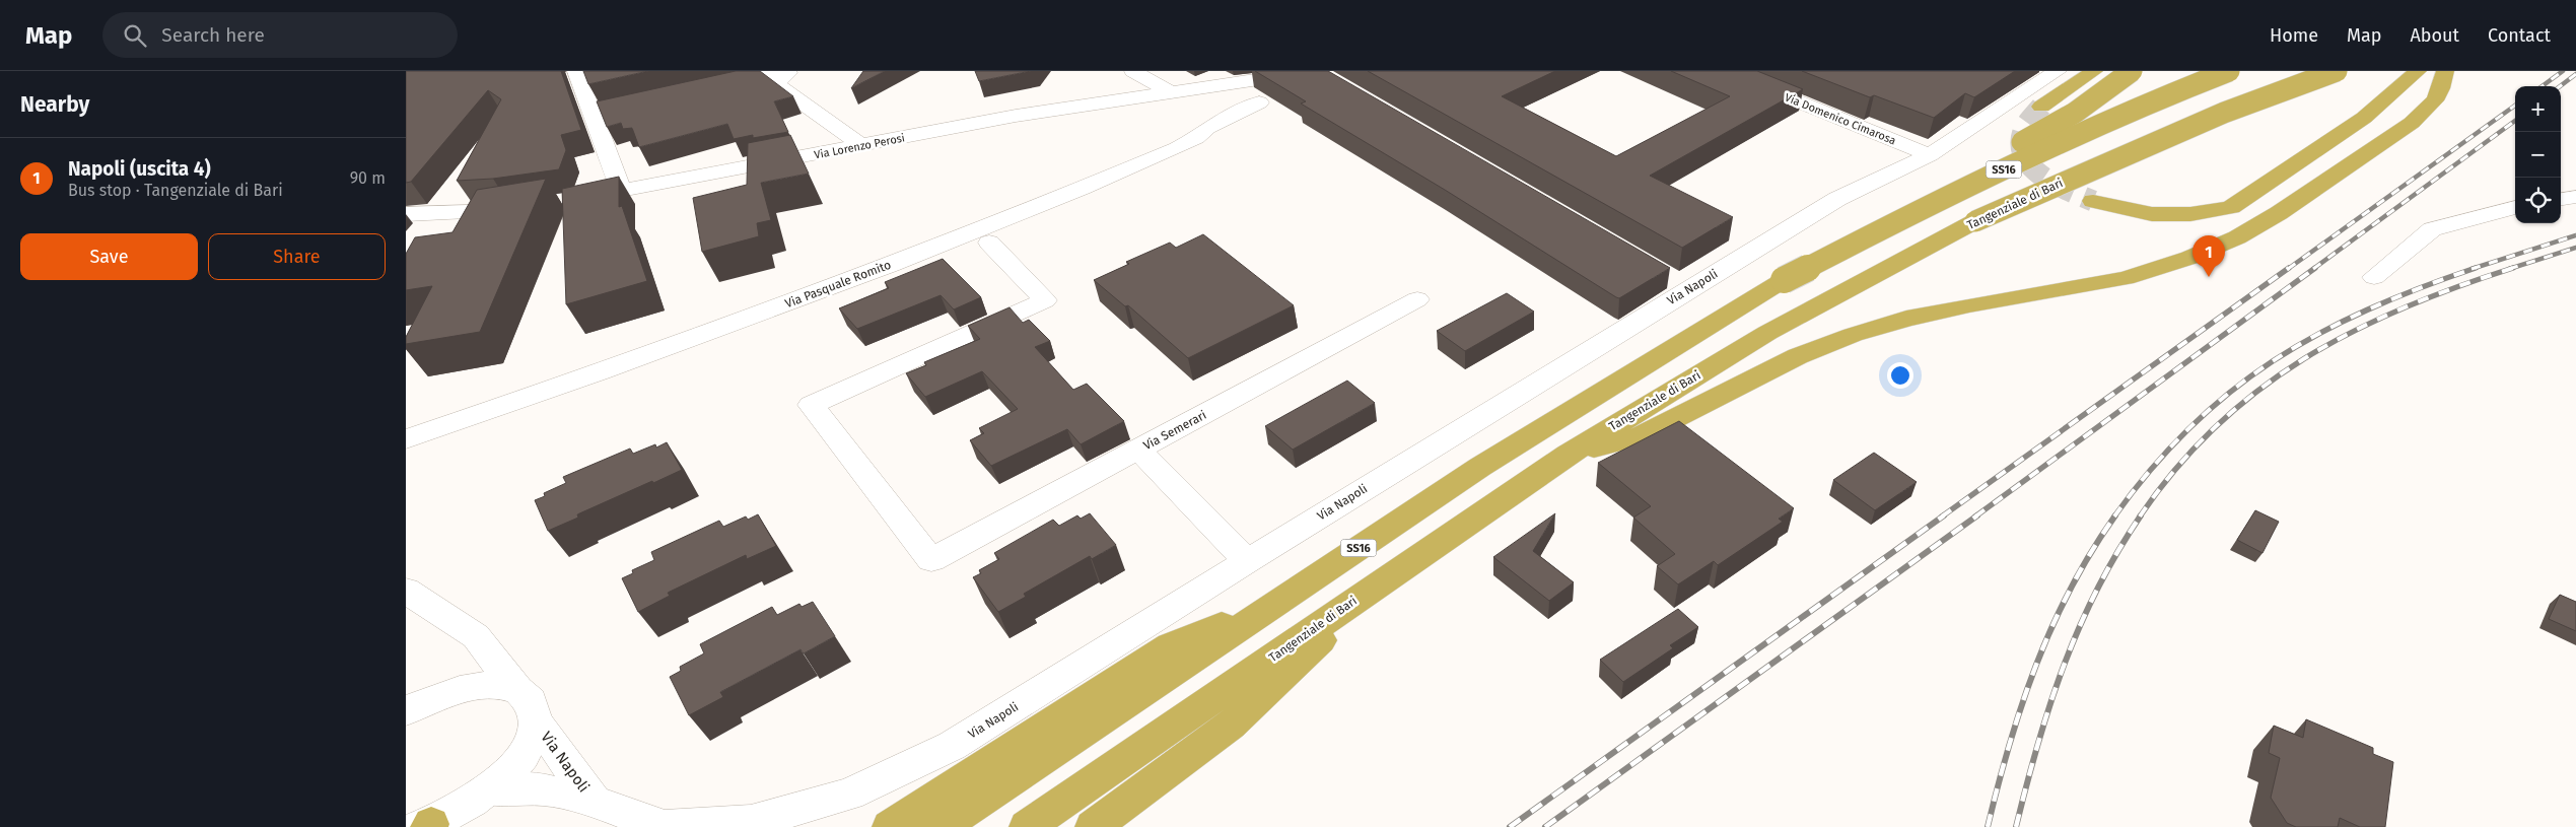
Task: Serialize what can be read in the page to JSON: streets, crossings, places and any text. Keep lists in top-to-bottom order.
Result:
{
  "streets": {
    "highway": ["SS16", "Tangenziale di Bari"],
    "street": [
      "Via Domenico Cimarosa",
      "Via Lorenzo Perosi",
      "Via Pasquale Romito",
      "Via Napoli",
      "Via Semerari"
    ]
  },
  "crossings": [
    ["Via Domenico Cimarosa", "Via Napoli"],
    ["Via Lorenzo Perosi", "Via Pasquale Romito"]
  ],
  "page": {
    "header": "Map",
    "search": "Search here",
    "nav": [
      "Home",
      "Map",
      "About",
      "Contact"
    ],
    "heading": "Nearby",
    "map_buttons": ["+", "−"],
    "list": [
      {
        "mark": "1",
        "name": "Napoli (uscita 4)",
        "note": "Bus stop · Tangenziale di Bari",
        "value": "90 m"
      }
    ],
    "buttons": ["Save", "Share"],
    "pins": "1"
  }
}
